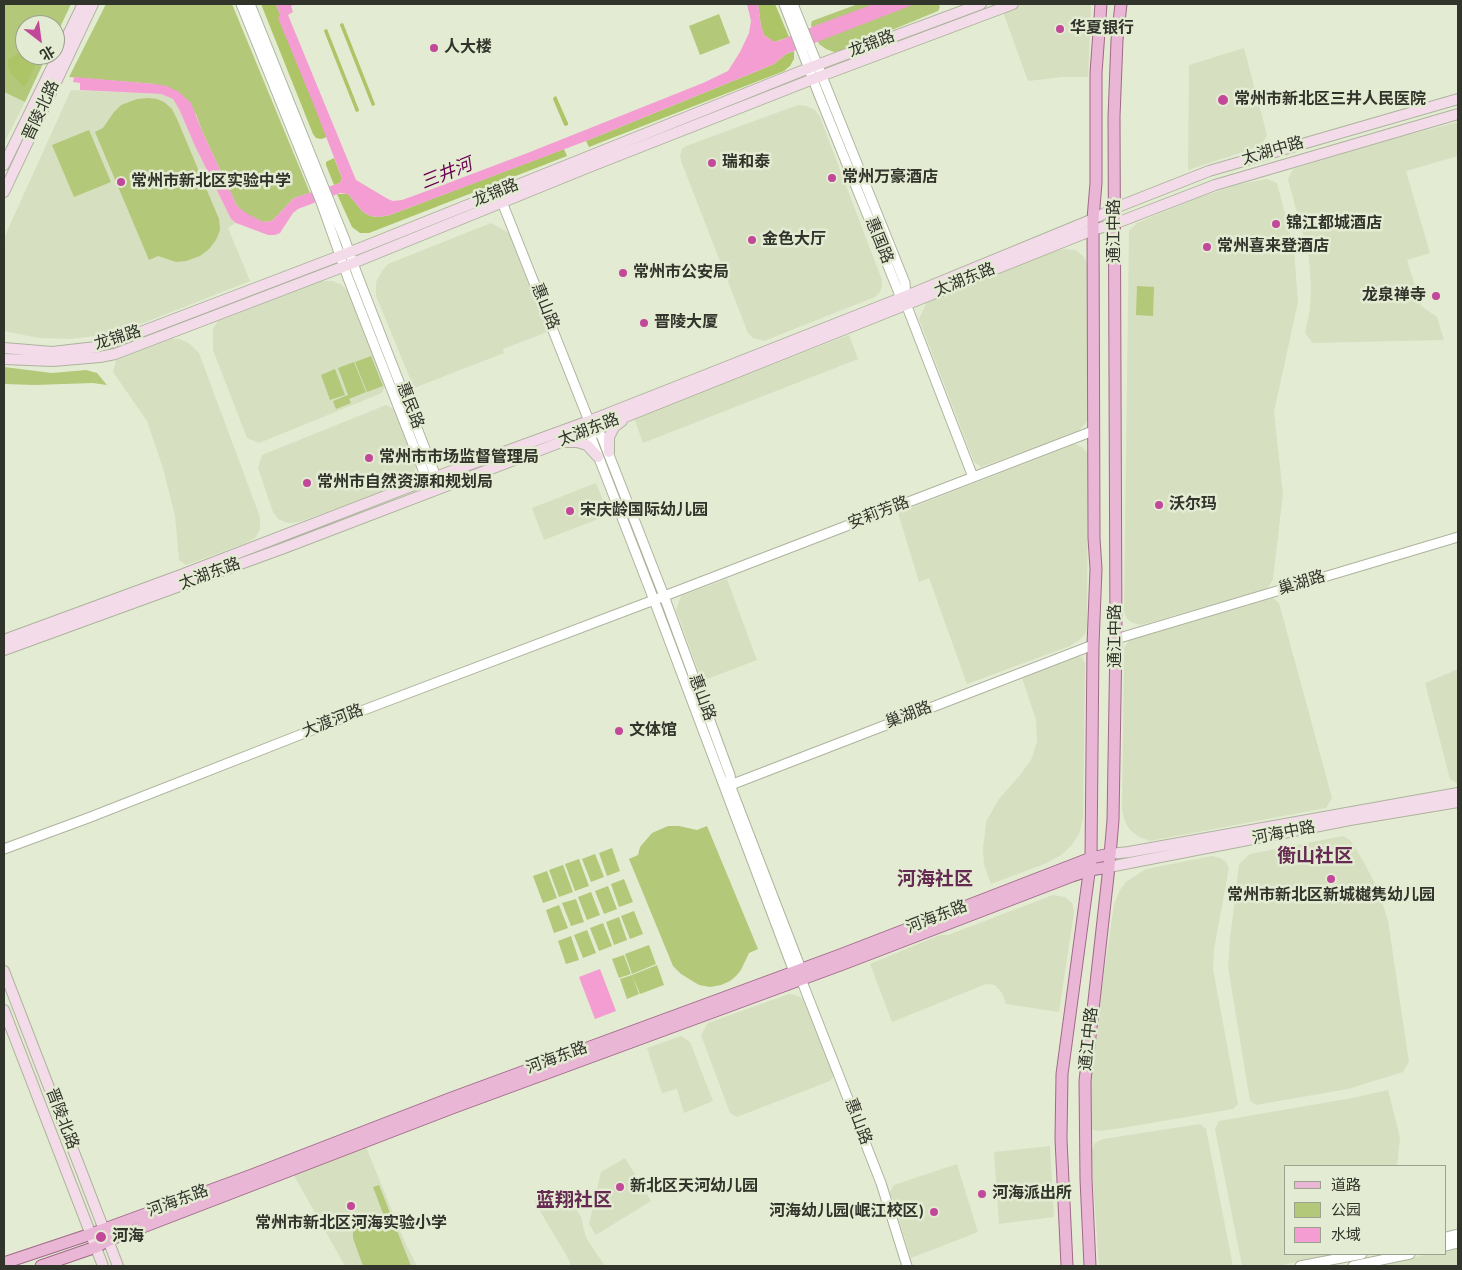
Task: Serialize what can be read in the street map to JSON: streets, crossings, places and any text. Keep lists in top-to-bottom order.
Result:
{
  "streets": {
    "main road": [
      "龙锦路",
      "晋陵北路",
      "太湖中路",
      "通江中路",
      "太湖东路",
      "河海中路",
      "河海东路"
    ],
    "street": [
      "惠国路",
      "惠山路",
      "惠民路",
      "安莉芳路",
      "巢湖路",
      "大渡河路"
    ]
  },
  "crossings": [
    ["龙锦路", "惠国路"],
    ["龙锦路", "惠山路"],
    ["龙锦路", "惠民路"],
    ["晋陵北路", "河海东路"],
    ["太湖中路", "通江中路"],
    ["太湖中路", "太湖东路"],
    ["通江中路", "太湖东路"],
    ["通江中路", "安莉芳路"],
    ["通江中路", "巢湖路"],
    ["通江中路", "河海中路"],
    ["通江中路", "河海东路"],
    ["惠国路", "太湖东路"],
    ["惠国路", "安莉芳路"],
    ["太湖东路", "惠山路"],
    ["太湖东路", "惠民路"],
    ["惠山路", "安莉芳路"],
    ["惠山路", "巢湖路"],
    ["惠山路", "大渡河路"],
    ["惠山路", "河海东路"],
    ["安莉芳路", "大渡河路"],
    ["河海中路", "河海东路"]
  ],
  "districts": ["衡山社区", "河海社区", "蓝翔社区"],
  "water": ["三井河"],
  "places": [
    "华夏银行",
    "人大楼",
    "常州市新北区三井人民医院",
    "瑞和泰",
    "常州万豪酒店",
    "常州市新北区实验中学",
    "锦江都城酒店",
    "金色大厅",
    "常州喜来登酒店",
    "常州市公安局",
    "龙泉禅寺",
    "晋陵大厦",
    "常州市市场监督管理局",
    "常州市自然资源和规划局",
    "沃尔玛",
    "宋庆龄国际幼儿园",
    "文体馆",
    "常州市新北区新城樾隽幼儿园",
    "新北区天河幼儿园",
    "河海派出所",
    "常州市新北区河海实验小学",
    "河海幼儿园(岷江校区)",
    "河海"
  ],
  "legend": ["道路", "公园", "水域"],
  "north": "bottom right"
}
